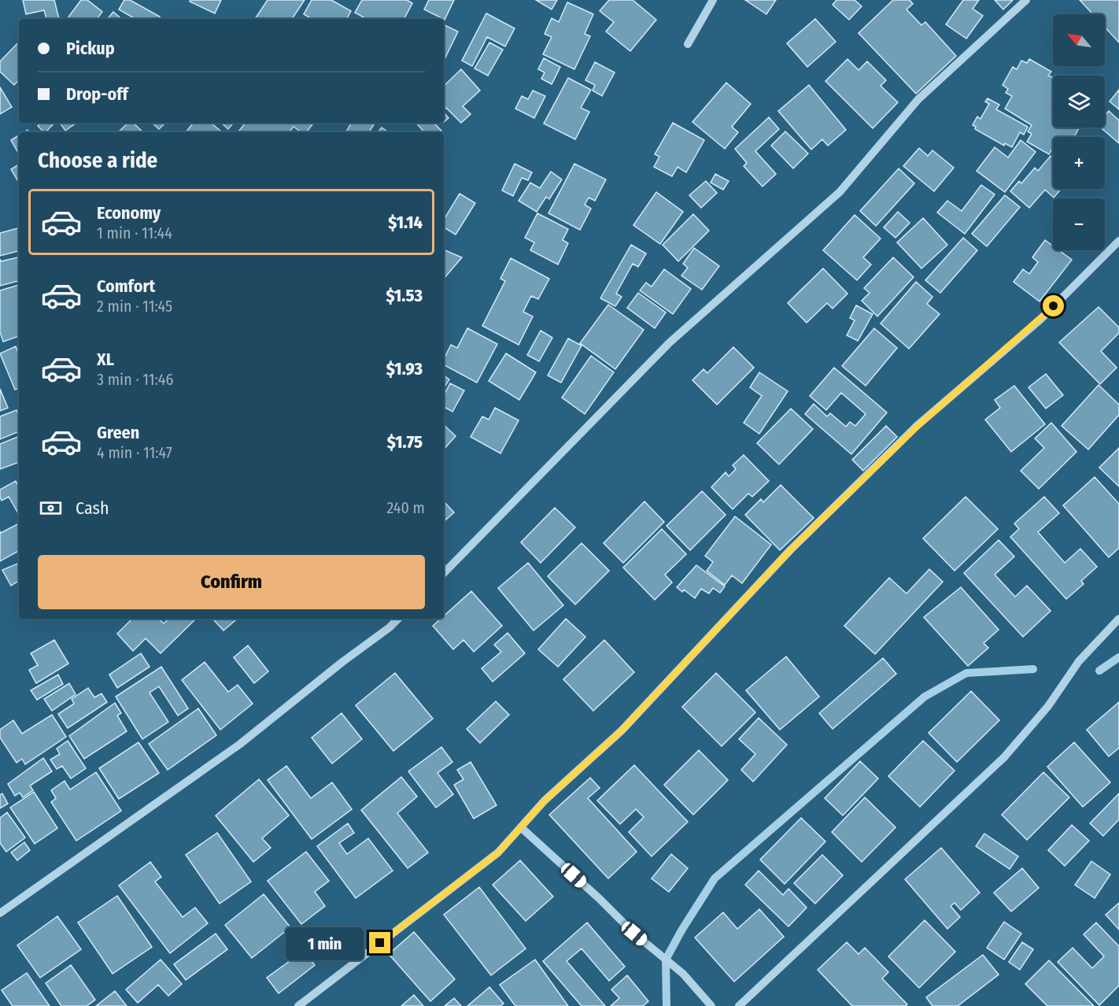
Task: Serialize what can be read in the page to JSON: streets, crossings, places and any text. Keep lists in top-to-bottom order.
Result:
{
  "north": "top left",
  "page": {
    "map_buttons": ["+", "−"],
    "banner": ["Pickup", "Drop-off"],
    "heading": "Choose a ride",
    "list": [
      {
        "name": "Economy",
        "note": "1 min · 11:44",
        "value": "$1.14"
      },
      {
        "name": "Comfort",
        "note": "2 min · 11:45",
        "value": "$1.53"
      },
      {
        "name": "XL",
        "note": "3 min · 11:46",
        "value": "$1.93"
      },
      {
        "name": "Green",
        "note": "4 min · 11:47",
        "value": "$1.75"
      }
    ],
    "pay": ["Cash", "240 m"],
    "buttons": "Confirm",
    "bubble": "1 min"
  }
}
